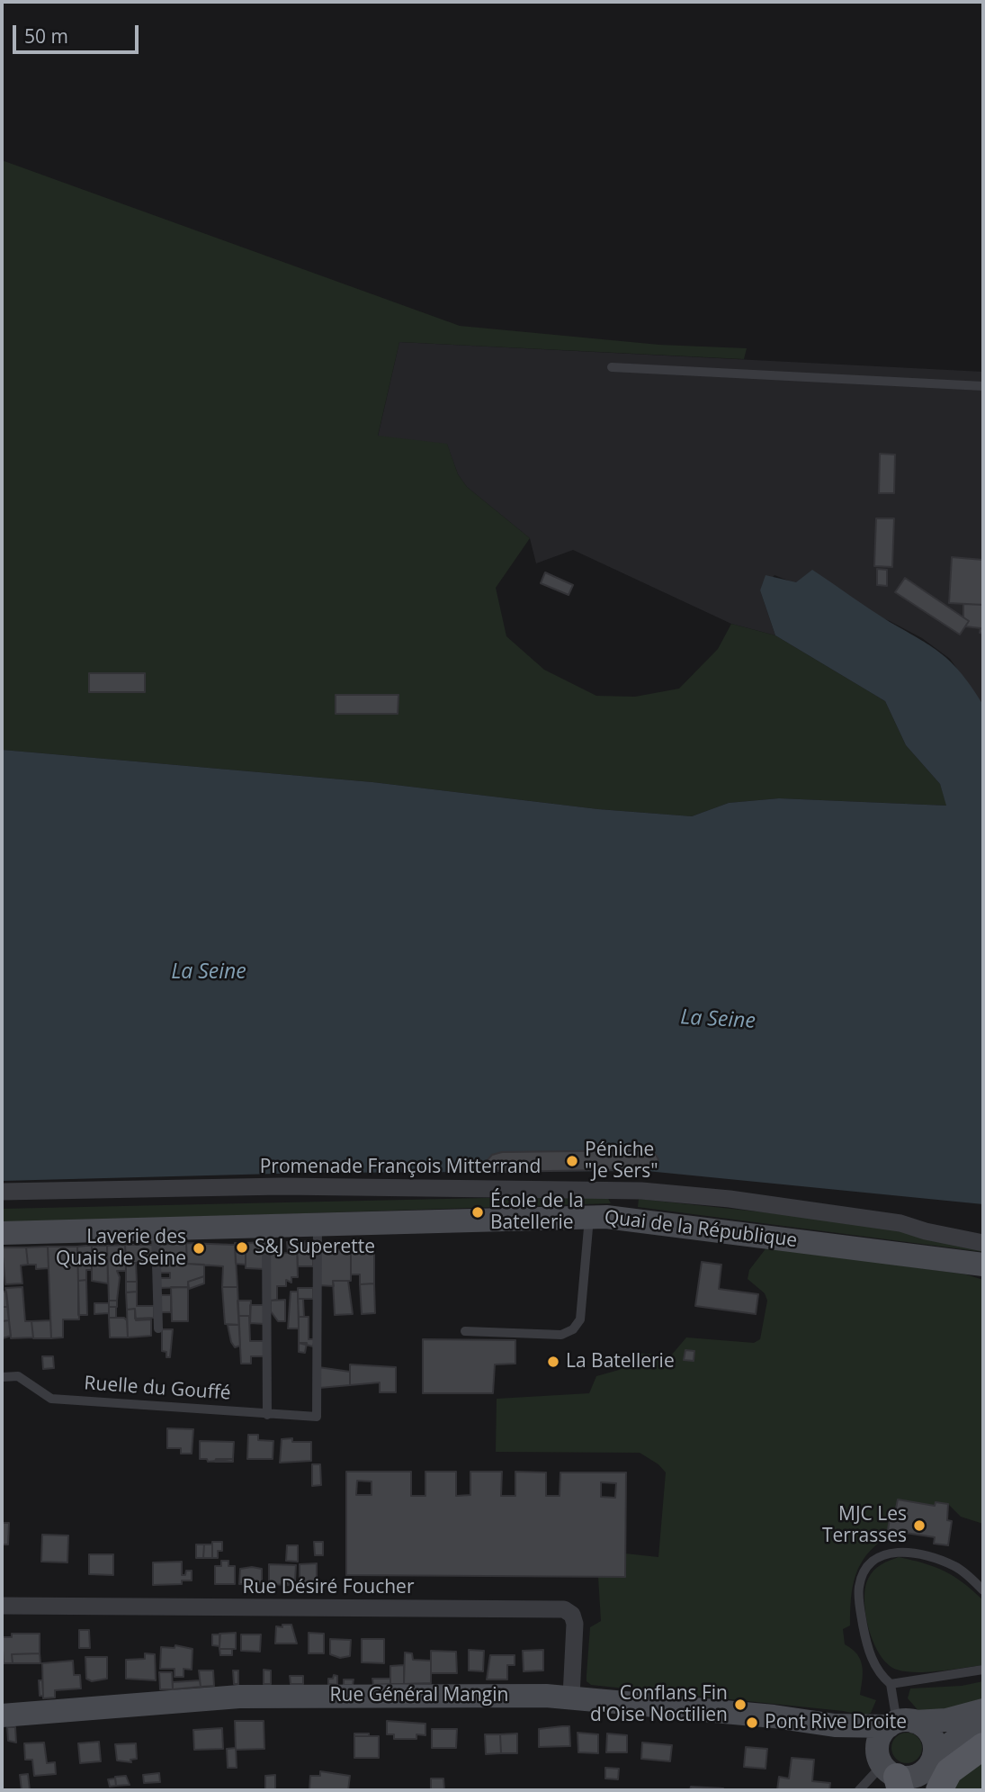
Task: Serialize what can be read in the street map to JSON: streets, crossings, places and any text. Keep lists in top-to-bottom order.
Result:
{
  "streets": {
    "main road": ["Quai de la République", "Rue Général Mangin"],
    "street": ["Promenade François Mitterrand", "Rue Désiré Foucher"],
    "lane": ["Ruelle du Gouffé"]
  },
  "crossings": [
    ["Promenade François Mitterrand", "Quai de la République"],
    ["Quai de la République", "Ruelle du Gouffé"],
    ["Rue Désiré Foucher", "Rue Général Mangin"]
  ],
  "water": ["La Seine"],
  "places": [
    "Péniche \"Je Sers\"",
    "École de la Batellerie",
    "S&J Superette",
    "Laverie des Quais de Seine",
    "La Batellerie",
    "MJC Les Terrasses",
    "Conflans Fin d'Oise Noctilien",
    "Pont Rive Droite"
  ],
  "scale_bar": "50 m"
}
